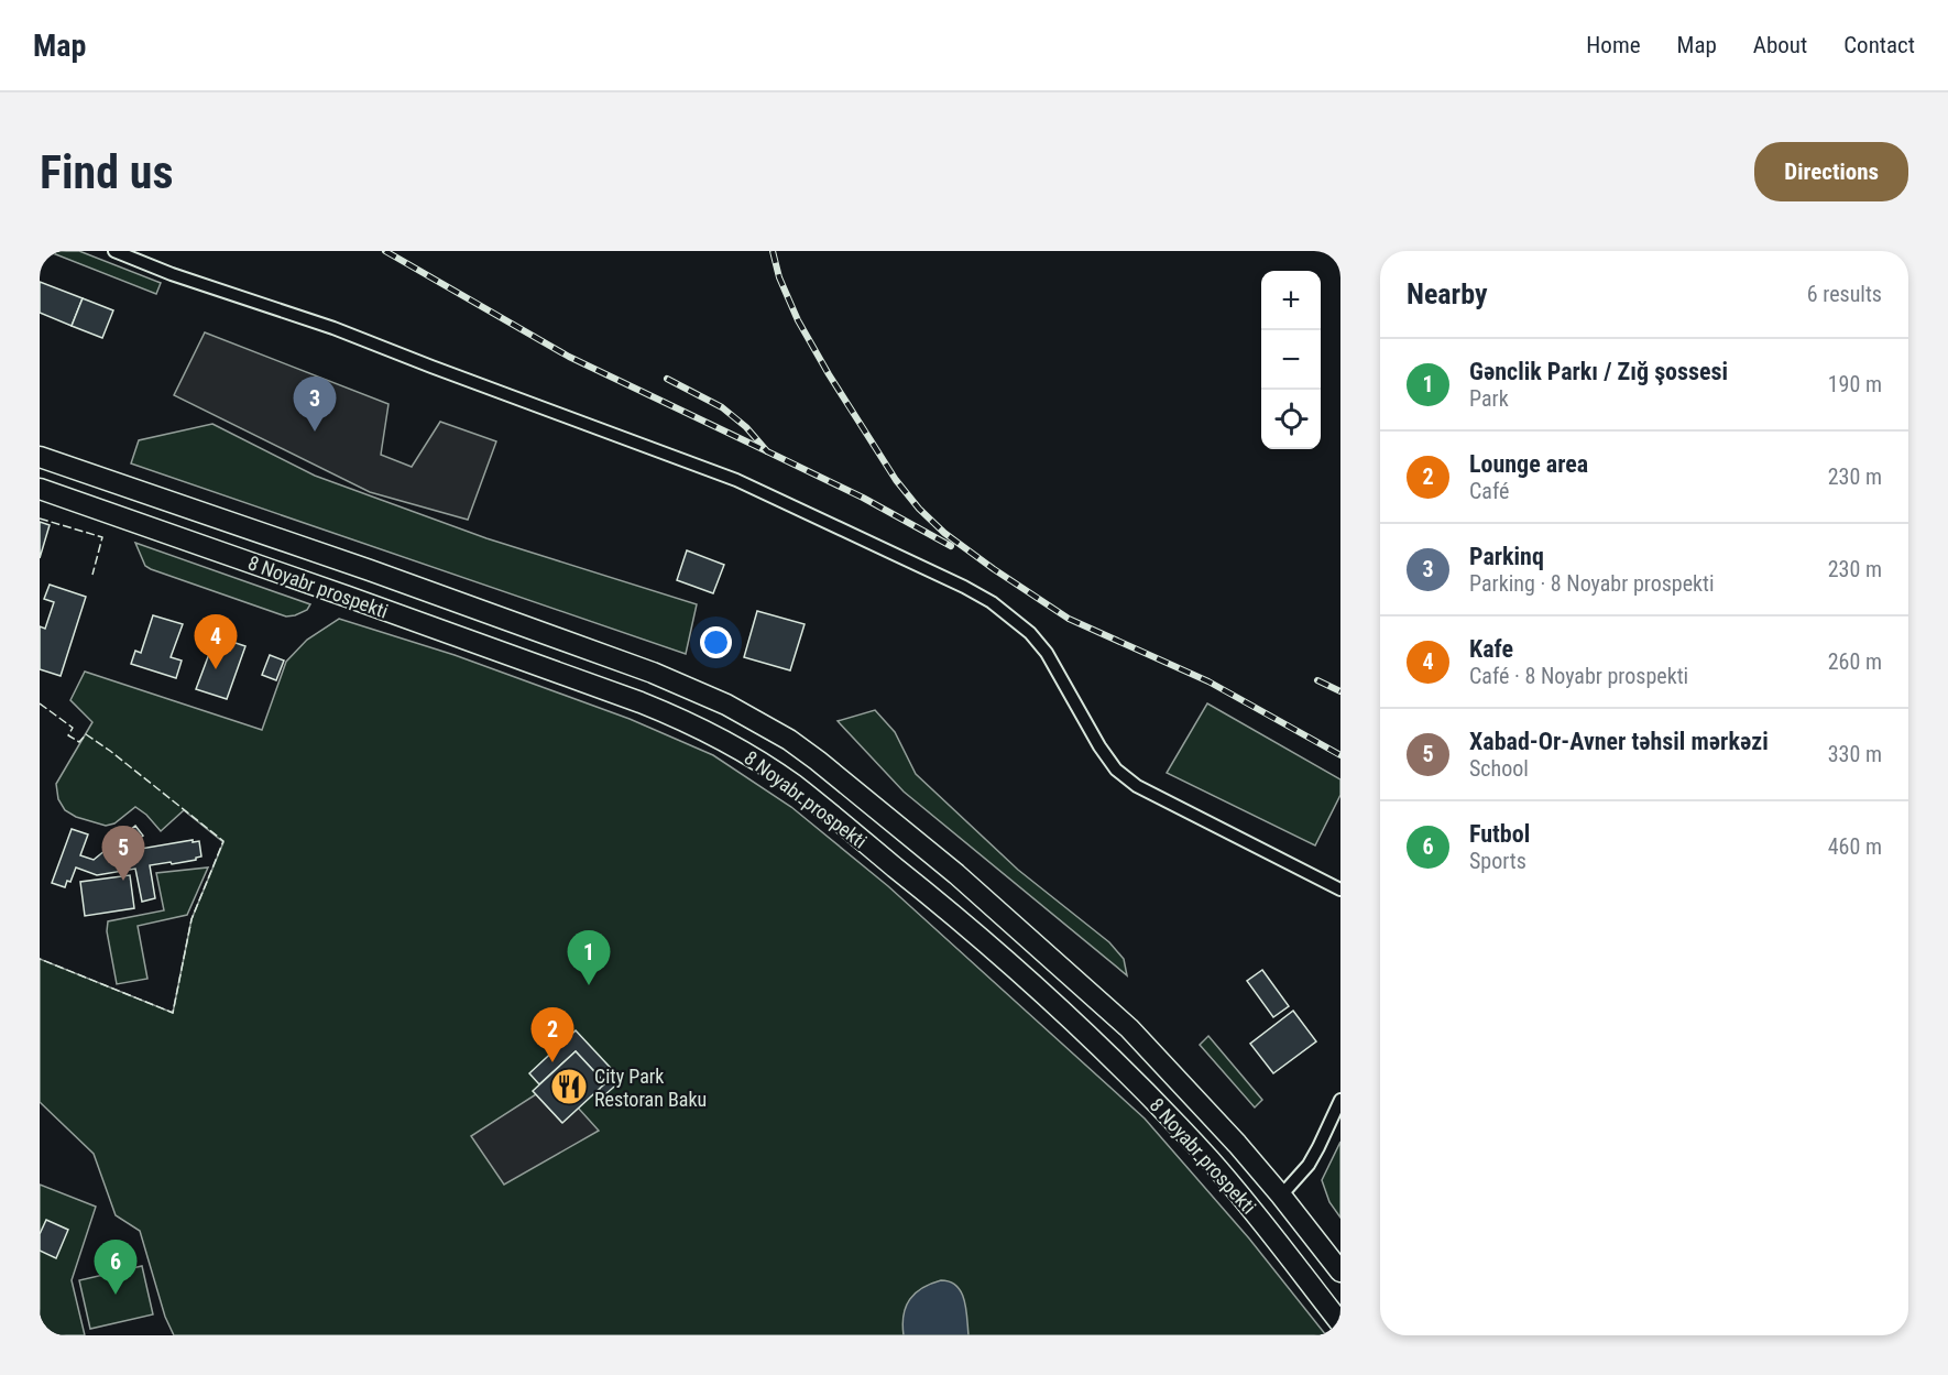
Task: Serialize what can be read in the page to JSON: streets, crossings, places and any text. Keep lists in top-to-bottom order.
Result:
{
  "streets": {
    "highway": ["8 Noyabr prospekti"]
  },
  "places": {
    "restaurant": ["City Park Restoran Baku"]
  },
  "page": {
    "header": "Map",
    "nav": [
      "Home",
      "Map",
      "About",
      "Contact"
    ],
    "buttons": "Directions",
    "title": "Find us",
    "heading": ["Nearby", "6 results"],
    "map_buttons": ["+", "−"],
    "list": [
      {
        "mark": "1",
        "name": "Gənclik Parkı / Zığ şossesi",
        "note": "Park",
        "value": "190 m"
      },
      {
        "mark": "2",
        "name": "Lounge area",
        "note": "Café",
        "value": "230 m"
      },
      {
        "mark": "3",
        "name": "Parkinq",
        "note": "Parking · 8 Noyabr prospekti",
        "value": "230 m"
      },
      {
        "mark": "4",
        "name": "Kafe",
        "note": "Café · 8 Noyabr prospekti",
        "value": "260 m"
      },
      {
        "mark": "5",
        "name": "Xabad-Or-Avner təhsil mərkəzi",
        "note": "School",
        "value": "330 m"
      },
      {
        "mark": "6",
        "name": "Futbol",
        "note": "Sports",
        "value": "460 m"
      }
    ],
    "pins": [
      "3",
      "4",
      "5",
      "1",
      "2",
      "6"
    ]
  }
}
